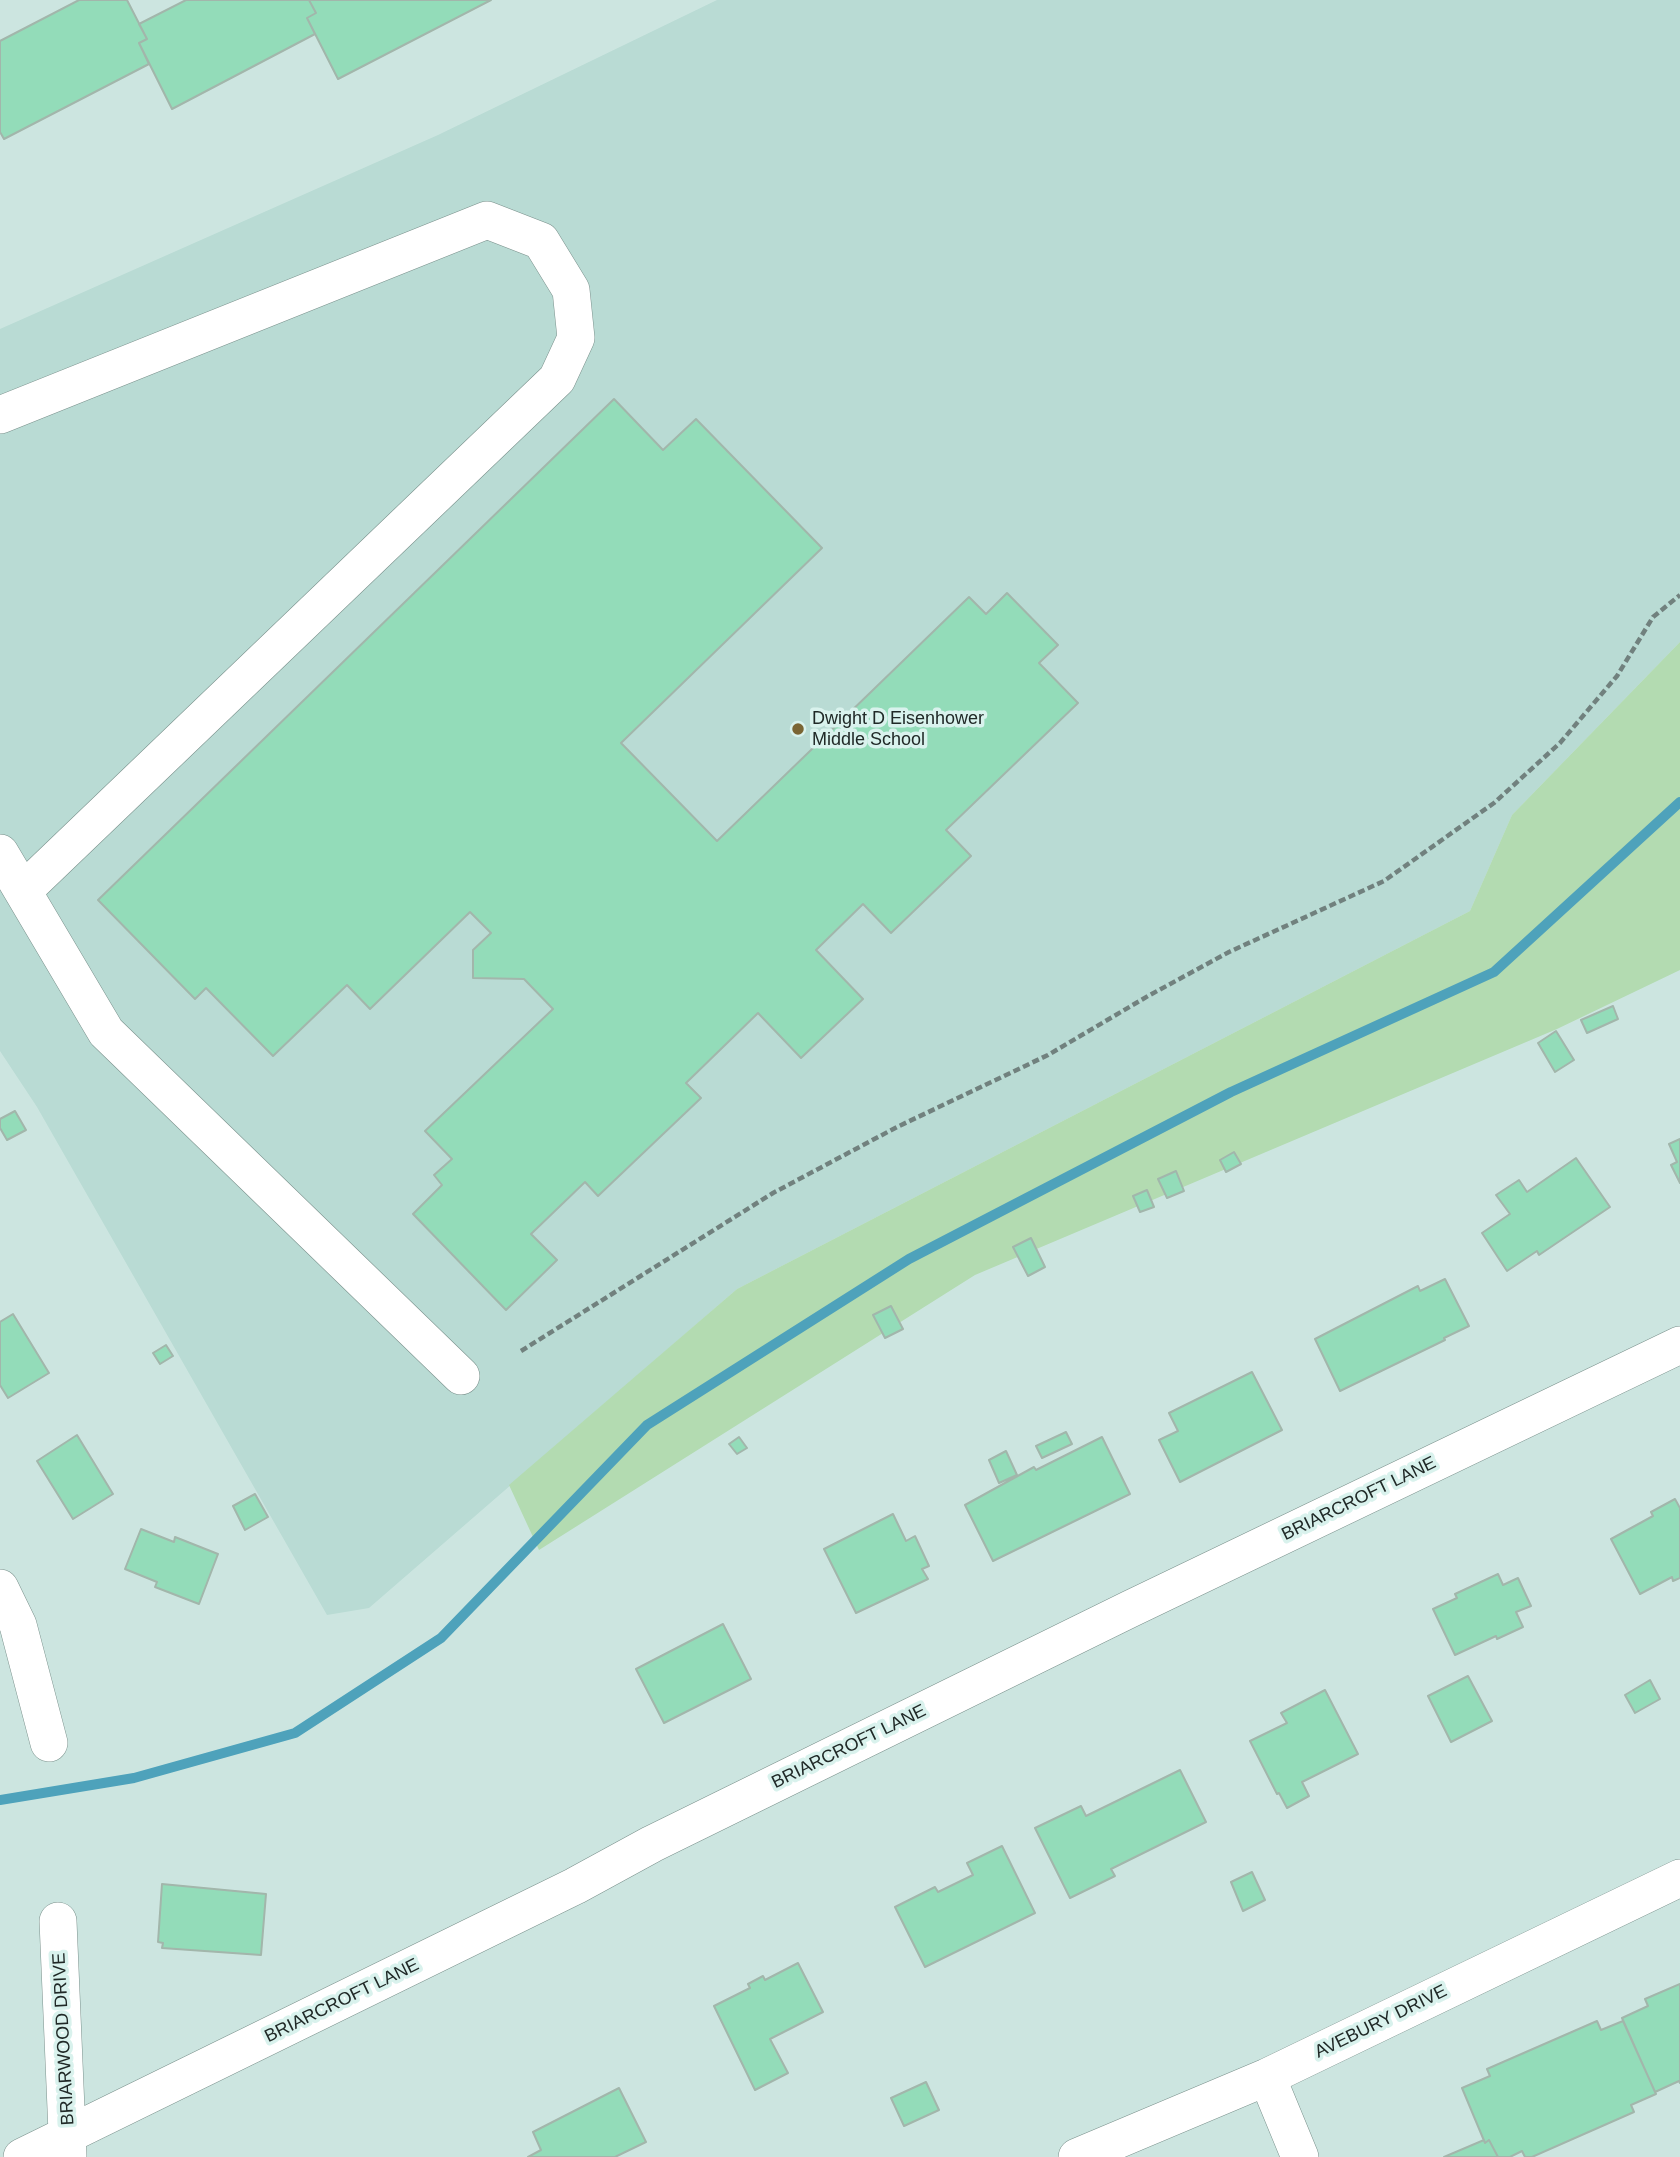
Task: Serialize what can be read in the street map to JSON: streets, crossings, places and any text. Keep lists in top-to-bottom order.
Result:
{
  "streets": {
    "street": ["BRIARCROFT LANE", "AVEBURY DRIVE", "BRIARWOOD DRIVE"]
  },
  "crossings": [
    ["BRIARCROFT LANE", "BRIARWOOD DRIVE"]
  ],
  "places": ["Dwight D Eisenhower Middle School"]
}
